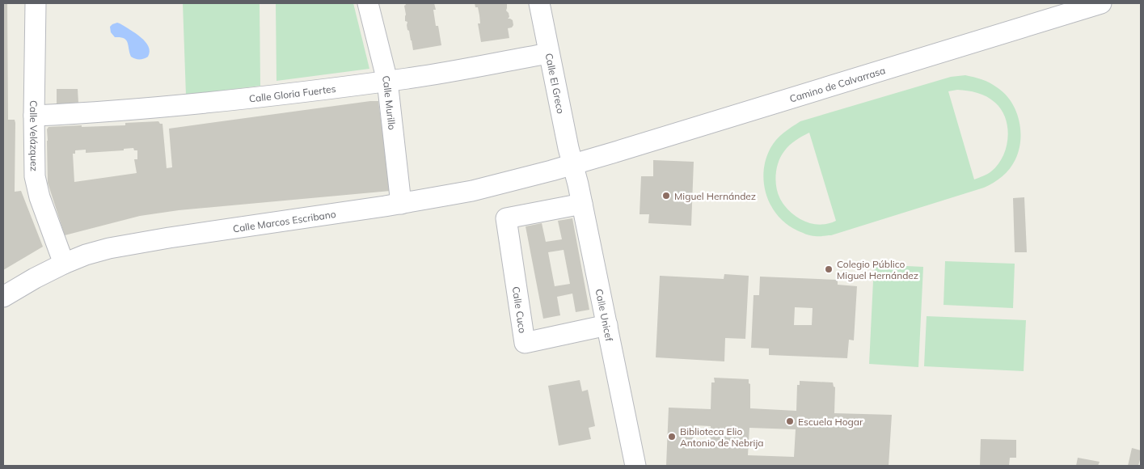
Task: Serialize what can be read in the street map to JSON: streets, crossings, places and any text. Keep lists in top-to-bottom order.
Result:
{
  "streets": {
    "street": [
      "Calle El Greco",
      "Camino de Calvarrasa",
      "Calle Gloria Fuertes",
      "Calle Murillo",
      "Calle Velázquez",
      "Calle Marcos Escribano",
      "Calle Cuco",
      "Calle Unicef"
    ]
  },
  "crossings": [
    ["Calle El Greco", "Camino de Calvarrasa"],
    ["Calle El Greco", "Calle Gloria Fuertes"],
    ["Calle El Greco", "Calle Marcos Escribano"],
    ["Calle El Greco", "Calle Unicef"],
    ["Camino de Calvarrasa", "Calle Marcos Escribano"],
    ["Camino de Calvarrasa", "Calle Unicef"],
    ["Calle Gloria Fuertes", "Calle Murillo"],
    ["Calle Gloria Fuertes", "Calle Velázquez"],
    ["Calle Murillo", "Calle Marcos Escribano"],
    ["Calle Velázquez", "Calle Marcos Escribano"],
    ["Calle Marcos Escribano", "Calle Unicef"],
    ["Calle Cuco", "Calle Unicef"]
  ],
  "places": [
    "Miguel Hernández",
    "Colegio Público Miguel Hernández",
    "Escuela Hogar",
    "Biblioteca Elio Antonio de Nebrija"
  ]
}
